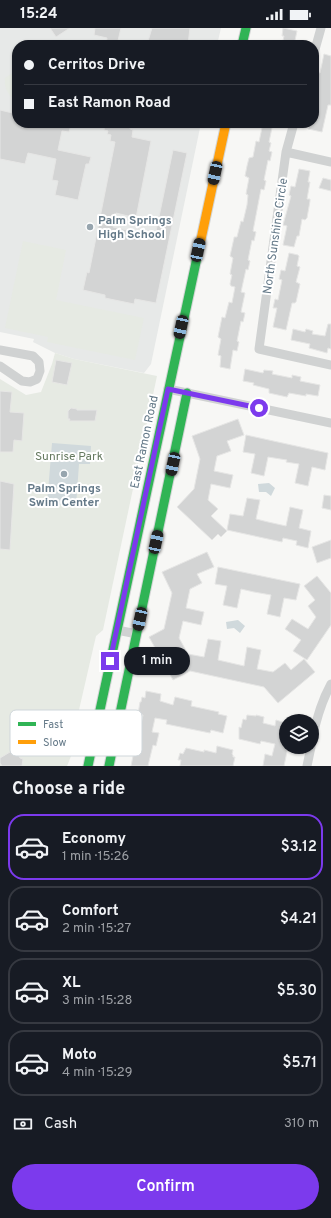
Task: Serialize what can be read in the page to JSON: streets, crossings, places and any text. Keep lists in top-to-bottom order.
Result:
{
  "streets": {
    "main road": ["East Ramon Road"],
    "street": ["North Sunshine Circle"]
  },
  "parks": ["Sunrise Park"],
  "places": ["Palm Springs High School", "Palm Springs Swim Center"],
  "legend": ["Fast", "Slow"],
  "page": {
    "status": "15:24",
    "banner": ["Cerritos Drive", "East Ramon Road"],
    "bubble": "1 min",
    "heading": "Choose a ride",
    "list": [
      {
        "name": "Economy",
        "note": "1 min · 15:26",
        "value": "$3.12"
      },
      {
        "name": "Comfort",
        "note": "2 min · 15:27",
        "value": "$4.21"
      },
      {
        "name": "XL",
        "note": "3 min · 15:28",
        "value": "$5.30"
      },
      {
        "name": "Moto",
        "note": "4 min · 15:29",
        "value": "$5.71"
      }
    ],
    "pay": ["Cash", "310 m"],
    "buttons": "Confirm"
  }
}
